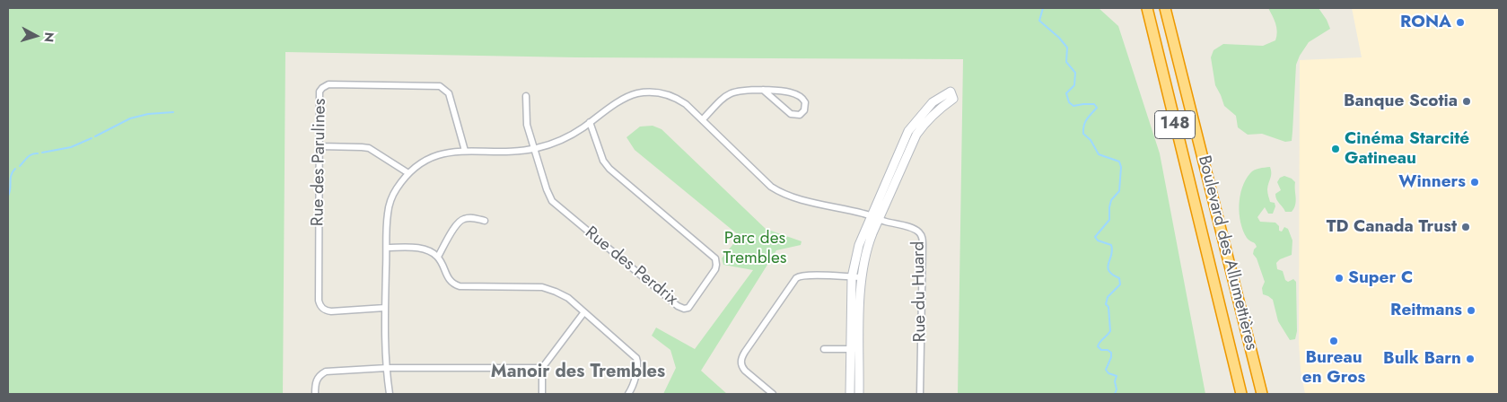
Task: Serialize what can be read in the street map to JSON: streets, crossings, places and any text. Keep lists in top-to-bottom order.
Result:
{
  "streets": {
    "highway": ["148", "Boulevard des Allumettières"],
    "street": ["Rue des Parulines", "Rue des Perdrix", "Rue du Huard"]
  },
  "districts": ["Manoir des Trembles"],
  "parks": ["Parc des Trembles"],
  "places": [
    "RONA",
    "Banque Scotia",
    "Cinéma Starcité Gatineau",
    "Winners",
    "TD Canada Trust",
    "Super C",
    "Reitmans",
    "Bureau en Gros",
    "Bulk Barn"
  ],
  "north": "right"
}
